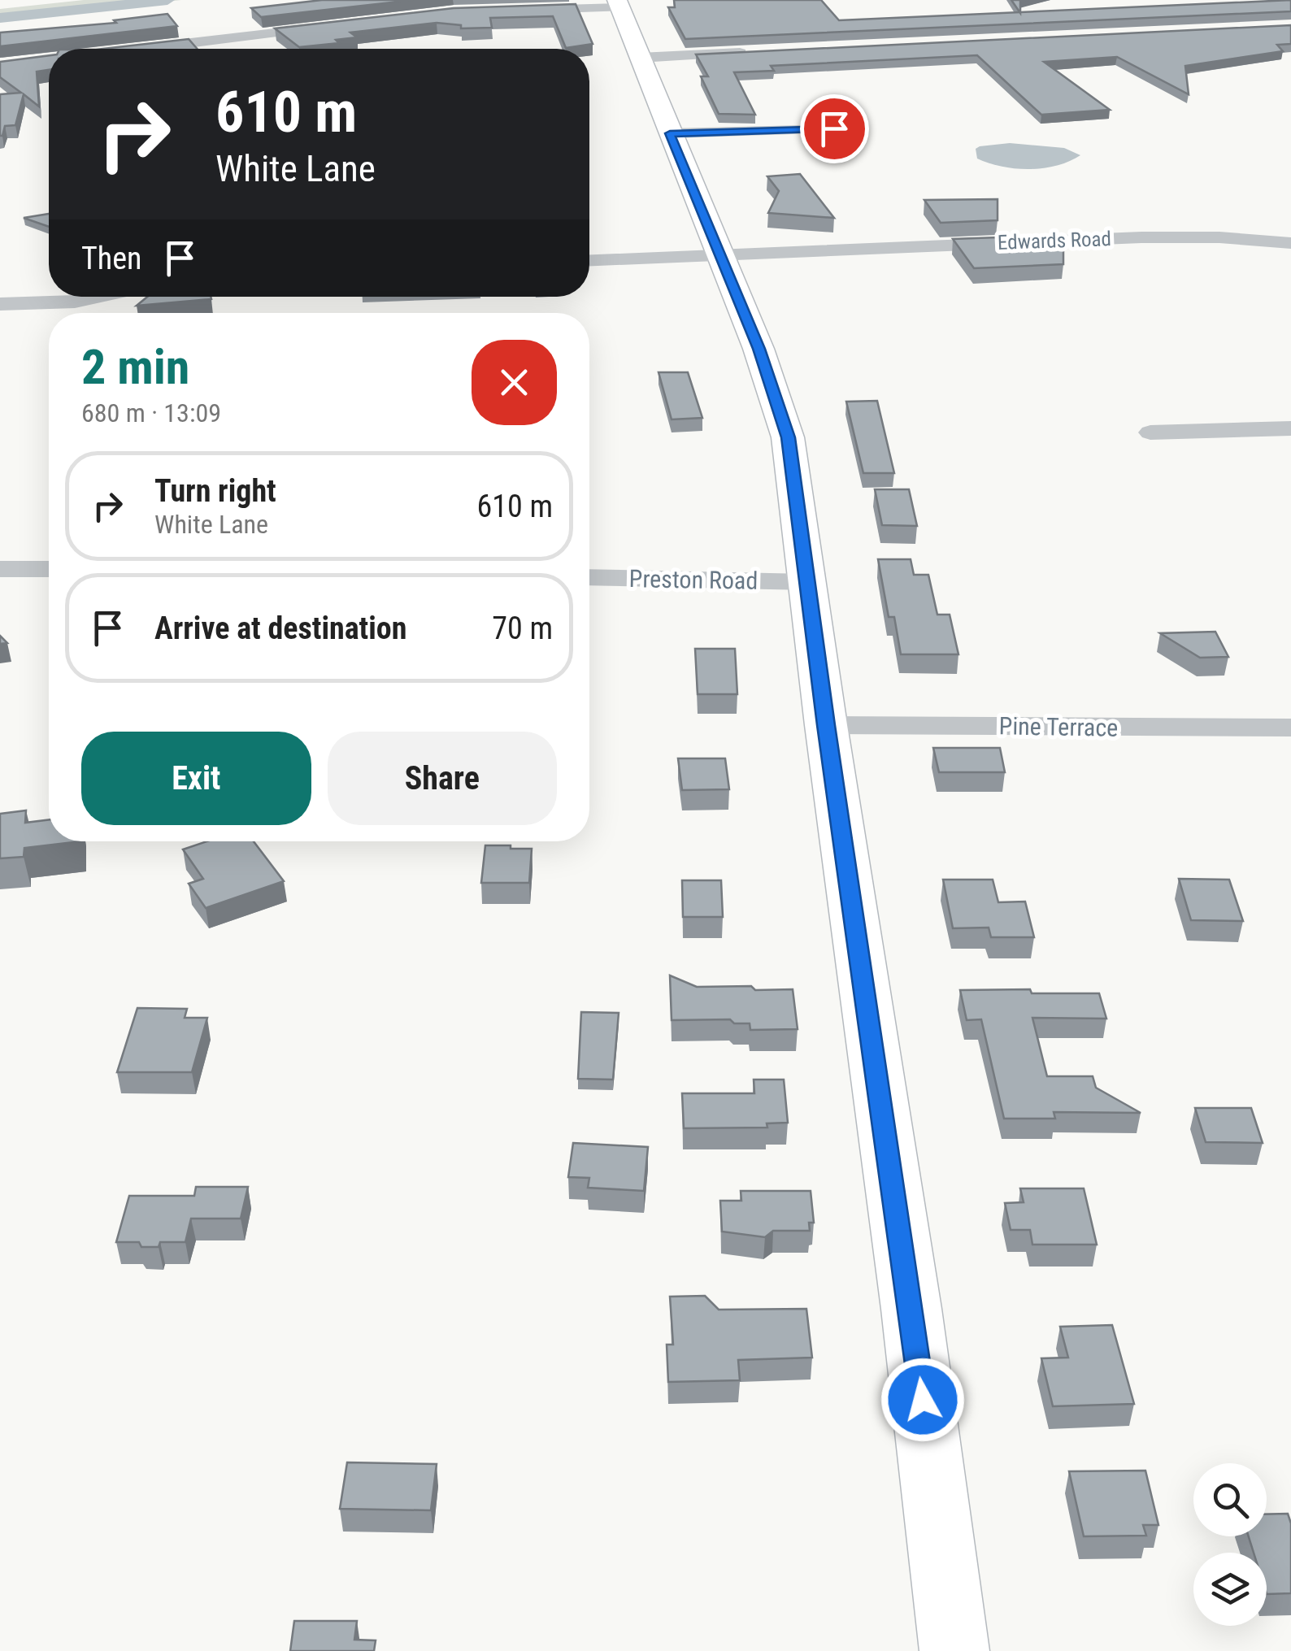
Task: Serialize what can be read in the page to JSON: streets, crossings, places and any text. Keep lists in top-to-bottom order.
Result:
{
  "streets": {
    "street": ["Edwards Road", "Preston Road", "Pine Terrace"]
  },
  "page": {
    "turn": ["610 m", "White Lane"],
    "then": "Then",
    "heading": ["2 min", "680 m · 13:09"],
    "list": [
      {
        "name": "Turn right",
        "note": "White Lane",
        "value": "610 m"
      },
      {
        "name": "Arrive at destination",
        "value": "70 m"
      }
    ],
    "buttons": ["Exit", "Share"]
  }
}
